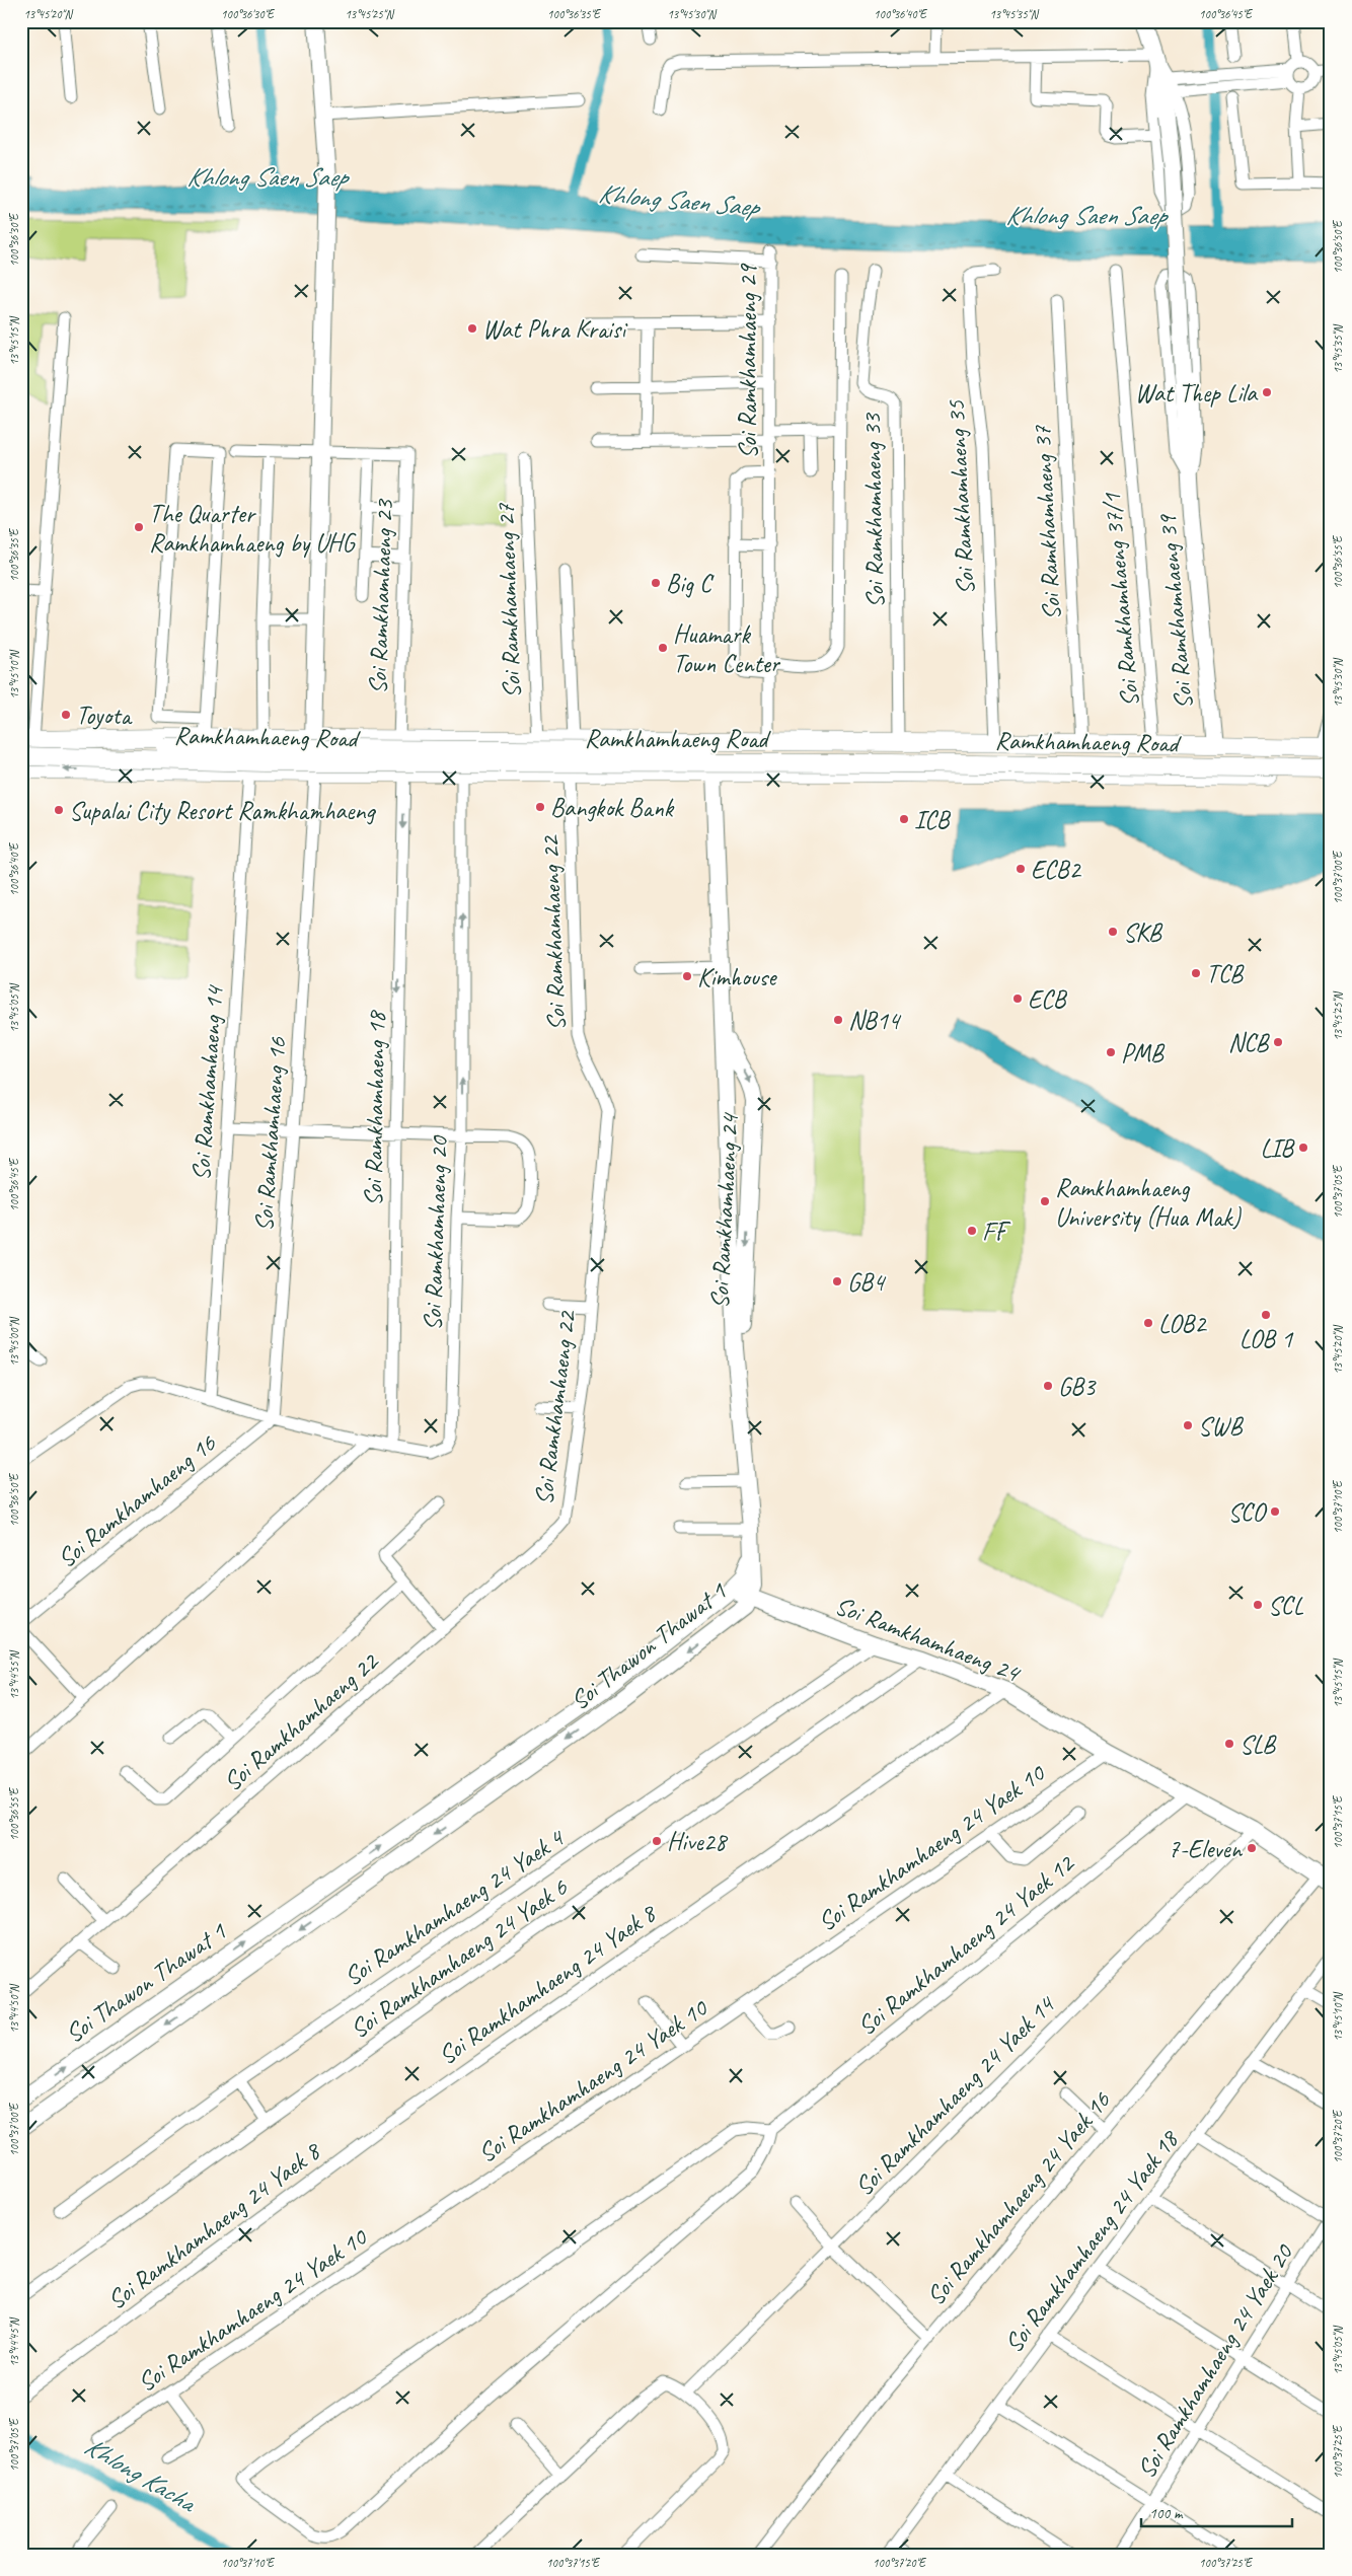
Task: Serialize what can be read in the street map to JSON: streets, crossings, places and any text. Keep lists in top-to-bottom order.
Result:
{
  "streets": {
    "main road": [
      "Soi Ramkhamhaeng 39",
      "Ramkhamhaeng Road",
      "Soi Ramkhamhaeng 24",
      "Soi Thawon Thawat 1"
    ],
    "street": [
      "Soi Ramkhamhaeng 29",
      "Soi Ramkhamhaeng 35",
      "Soi Ramkhamhaeng 33",
      "Soi Ramkhamhaeng 37",
      "Soi Ramkhamhaeng 23",
      "Soi Ramkhamhaeng 37/1",
      "Soi Ramkhamhaeng 27",
      "Soi Ramkhamhaeng 22",
      "Soi Ramkhamhaeng 14",
      "Soi Ramkhamhaeng 18",
      "Soi Ramkhamhaeng 16",
      "Soi Ramkhamhaeng 20",
      "Soi Ramkhamhaeng 24 Yaek 10",
      "Soi Ramkhamhaeng 24 Yaek 4",
      "Soi Ramkhamhaeng 24 Yaek 12",
      "Soi Ramkhamhaeng 24 Yaek 6",
      "Soi Ramkhamhaeng 24 Yaek 8",
      "Soi Ramkhamhaeng 24 Yaek 14",
      "Soi Ramkhamhaeng 24 Yaek 16",
      "Soi Ramkhamhaeng 24 Yaek 18",
      "Soi Ramkhamhaeng 24 Yaek 20"
    ]
  },
  "crossings": [
    ["Soi Ramkhamhaeng 29", "Ramkhamhaeng Road"],
    ["Soi Ramkhamhaeng 35", "Ramkhamhaeng Road"],
    ["Soi Ramkhamhaeng 33", "Ramkhamhaeng Road"],
    ["Soi Ramkhamhaeng 37", "Ramkhamhaeng Road"],
    ["Soi Ramkhamhaeng 23", "Ramkhamhaeng Road"],
    ["Soi Ramkhamhaeng 37/1", "Ramkhamhaeng Road"],
    ["Soi Ramkhamhaeng 27", "Ramkhamhaeng Road"],
    ["Soi Ramkhamhaeng 39", "Ramkhamhaeng Road"],
    ["Ramkhamhaeng Road", "Soi Ramkhamhaeng 22"],
    ["Ramkhamhaeng Road", "Soi Ramkhamhaeng 14"],
    ["Ramkhamhaeng Road", "Soi Ramkhamhaeng 18"],
    ["Ramkhamhaeng Road", "Soi Ramkhamhaeng 16"],
    ["Ramkhamhaeng Road", "Soi Ramkhamhaeng 24"],
    ["Ramkhamhaeng Road", "Soi Ramkhamhaeng 20"],
    ["Soi Ramkhamhaeng 18", "Soi Ramkhamhaeng 20"],
    ["Soi Ramkhamhaeng 24", "Soi Thawon Thawat 1"],
    ["Soi Ramkhamhaeng 24", "Soi Ramkhamhaeng 24 Yaek 10"],
    ["Soi Ramkhamhaeng 24", "Soi Ramkhamhaeng 24 Yaek 4"],
    ["Soi Ramkhamhaeng 24", "Soi Ramkhamhaeng 24 Yaek 12"],
    ["Soi Ramkhamhaeng 24", "Soi Ramkhamhaeng 24 Yaek 6"],
    ["Soi Ramkhamhaeng 24", "Soi Ramkhamhaeng 24 Yaek 8"],
    ["Soi Ramkhamhaeng 24", "Soi Ramkhamhaeng 24 Yaek 14"],
    ["Soi Ramkhamhaeng 24", "Soi Ramkhamhaeng 24 Yaek 16"]
  ],
  "one_way": ["Soi Ramkhamhaeng 18", "Soi Ramkhamhaeng 20"],
  "water": ["Khlong Saen Saep", "Khlong Kacha"],
  "places": [
    "Wat Phra Kraisi",
    "Wat Thep Lila",
    "The Quarter Ramkhamhaeng by UHG",
    "Big C",
    "Huamark Town Center",
    "Toyota",
    "Bangkok Bank",
    "Supalai City Resort Ramkhamhaeng",
    "ICB",
    "ECB2",
    "SKB",
    "TCB",
    "Kimhouse",
    "ECB",
    "NB14",
    "NCB",
    "PMB",
    "LIB",
    "Ramkhamhaeng University (Hua Mak)",
    "FF",
    "GB4",
    "LOB 1",
    "LOB2",
    "GB3",
    "SWB",
    "SCO",
    "SCL",
    "SLB",
    "Hive28",
    "7-Eleven"
  ],
  "scale_bar": "100 m",
  "coordinates": [
    "13°45'20\"N",
    "100°36'30\"E",
    "13°45'25\"N",
    "100°36'35\"E",
    "13°45'30\"N",
    "100°36'40\"E",
    "13°45'35\"N",
    "100°36'45\"E",
    "100°36'50\"E",
    "13°45'15\"N",
    "100°36'55\"E",
    "13°45'10\"N",
    "100°37'00\"E",
    "13°45'05\"N",
    "100°37'05\"E",
    "13°45'00\"N",
    "100°37'10\"E",
    "13°44'55\"N",
    "100°37'15\"E",
    "13°44'50\"N",
    "100°37'20\"E",
    "13°44'45\"N",
    "100°37'25\"E"
  ]
}
